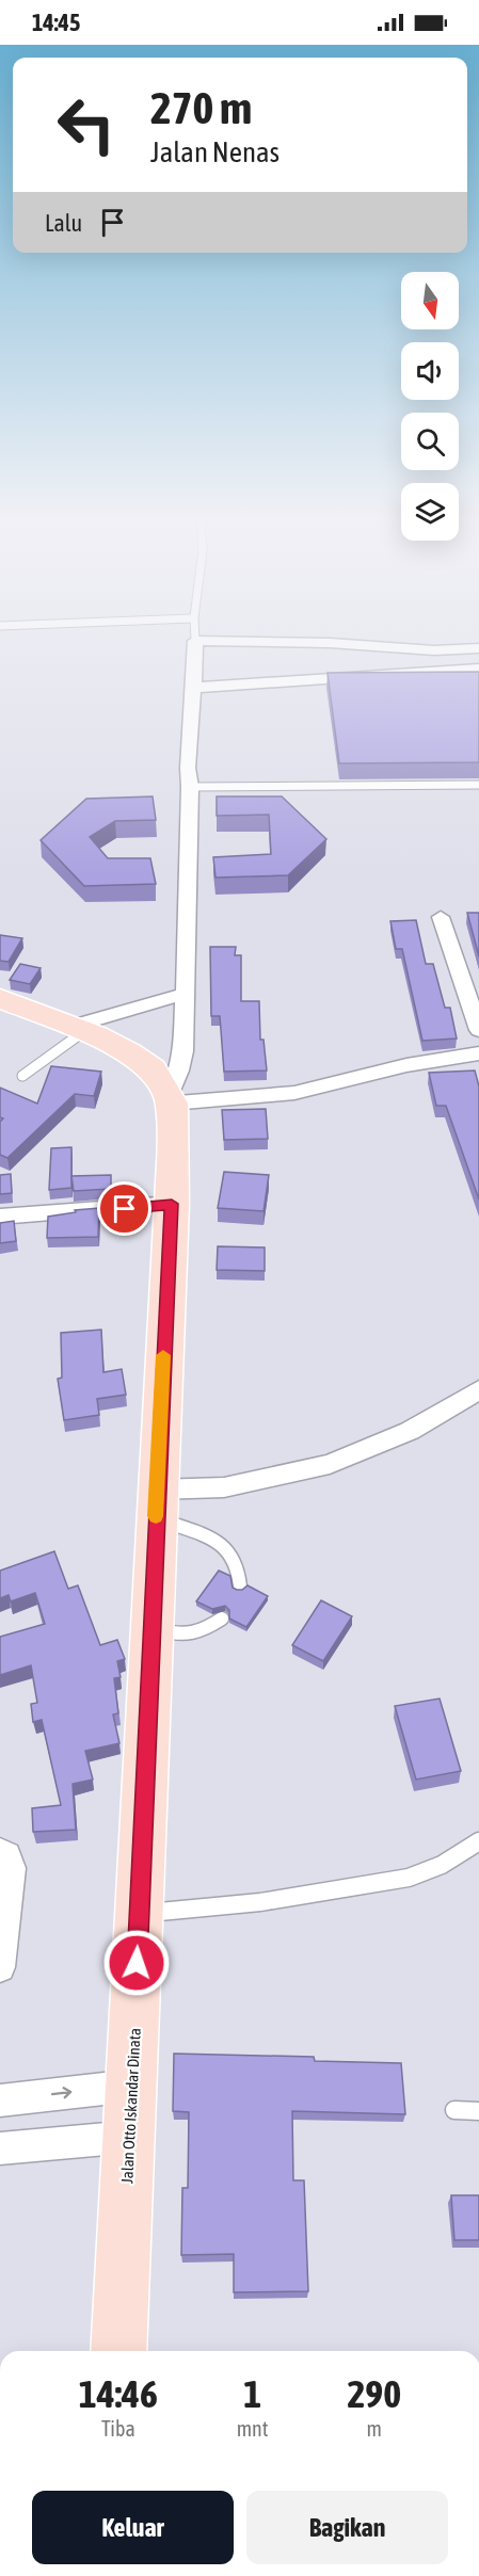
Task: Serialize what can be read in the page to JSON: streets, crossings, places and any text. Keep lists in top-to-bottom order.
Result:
{
  "streets": {
    "main road": ["Jalan Otto Iskandar Dinata"]
  },
  "north": "bottom",
  "page": {
    "status": "14:45",
    "turn": ["270 m", "Jalan Nenas"],
    "then": "Lalu",
    "eta": [
      "14:46",
      "Tiba",
      "1",
      "mnt",
      "290",
      "m"
    ],
    "buttons": ["Keluar", "Bagikan"]
  }
}
